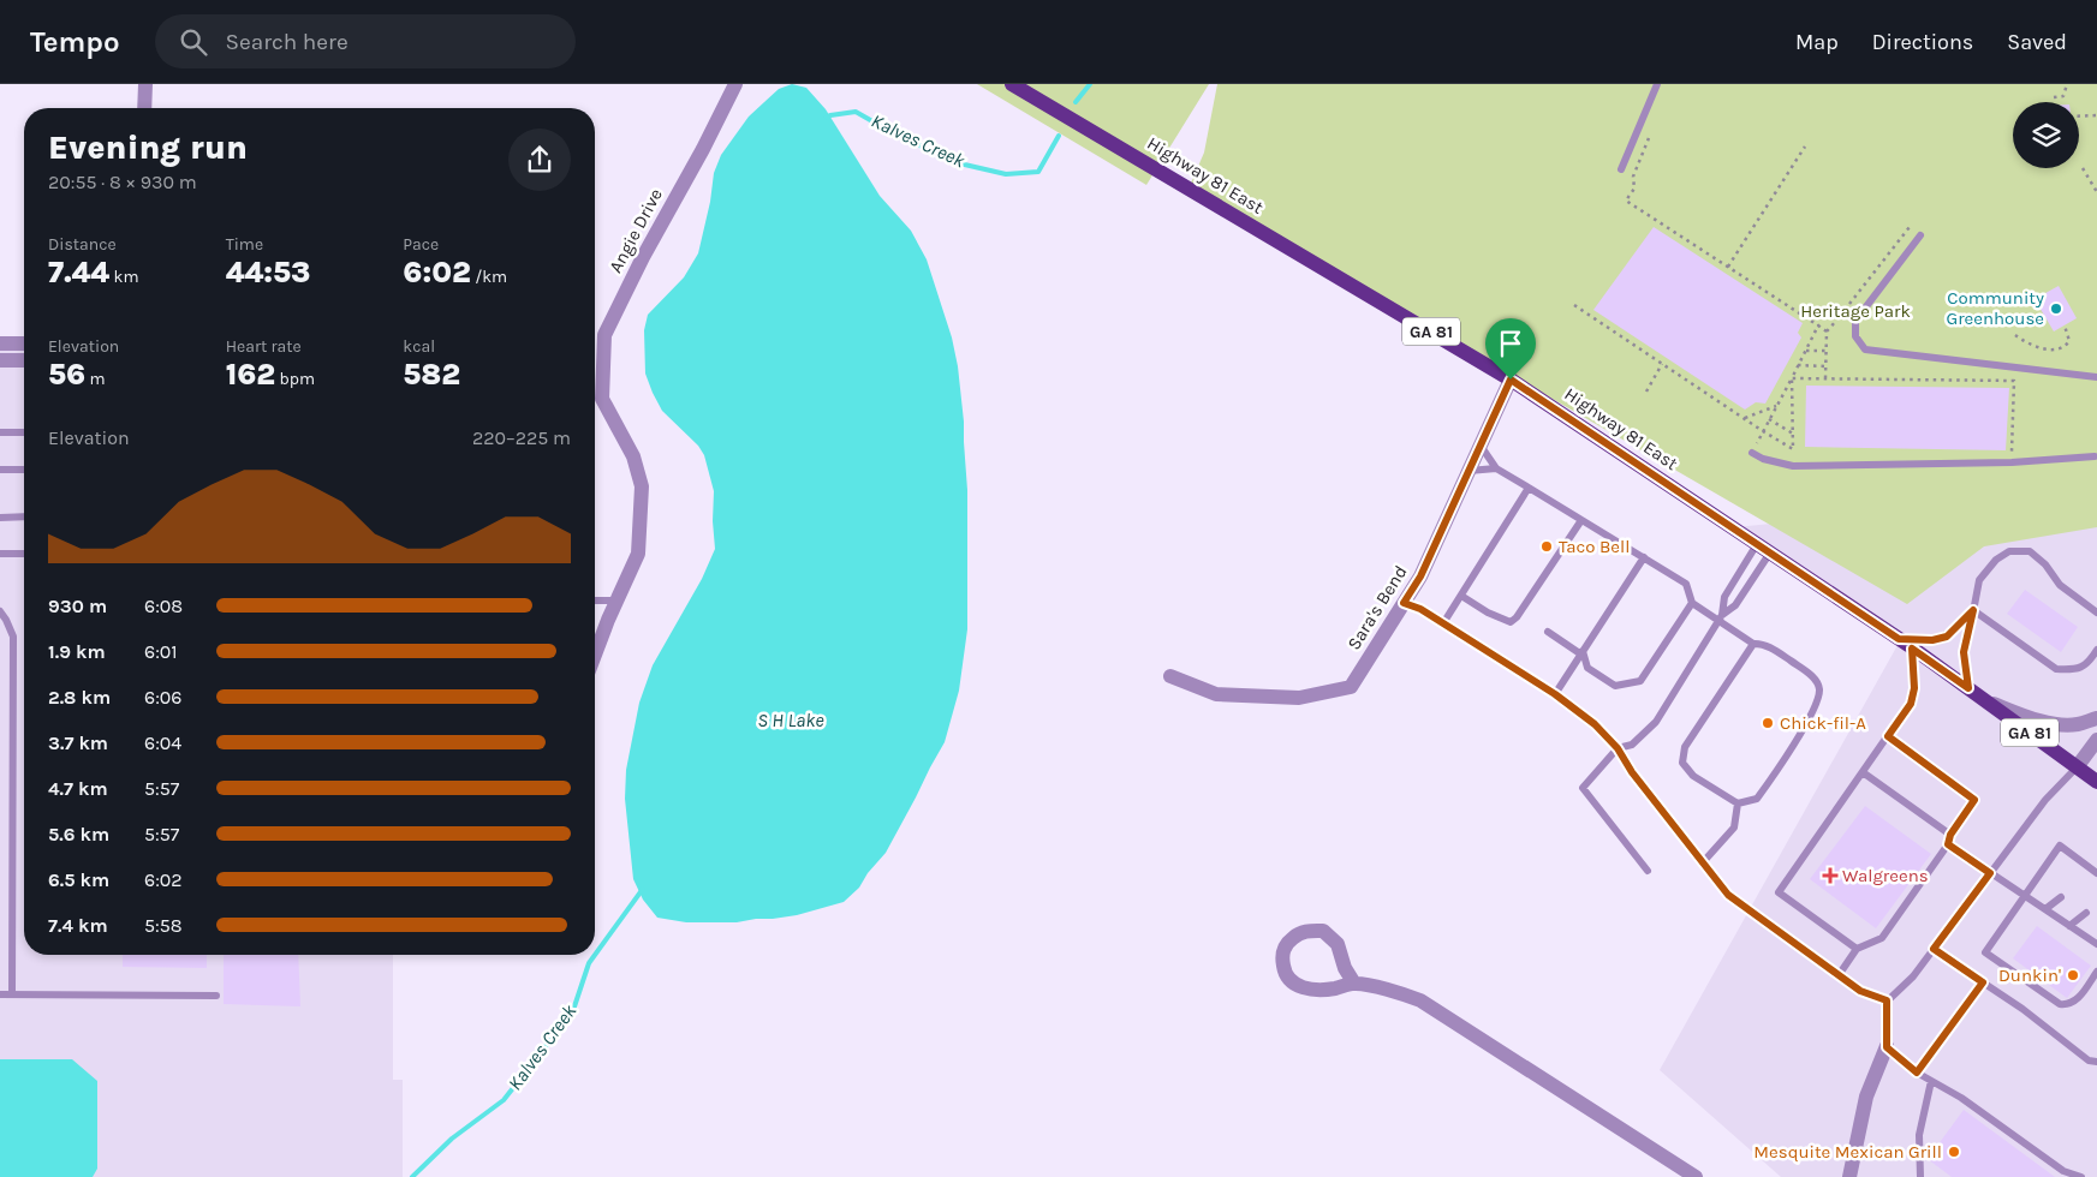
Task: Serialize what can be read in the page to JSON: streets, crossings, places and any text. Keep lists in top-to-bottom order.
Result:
{
  "streets": {
    "main road": ["Highway 81 East", "GA 81"],
    "street": ["Angie Drive", "Sara's Bend"]
  },
  "crossings": [
    ["Highway 81 East", "Sara's Bend"]
  ],
  "water": ["Kalves Creek", "S H Lake"],
  "parks": ["Heritage Park"],
  "places": {
    "other": [
      "Community Greenhouse",
      "Taco Bell",
      "Chick-fil-A",
      "Dunkin'",
      "Mesquite Mexican Grill"
    ],
    "health": ["Walgreens"]
  },
  "page": {
    "header": "Tempo",
    "search": "Search here",
    "nav": ["Map", "Directions", "Saved"],
    "heading": ["Evening run", "20:55 · 8 × 930 m"],
    "stats": [
      ["Distance", "7.44 km"],
      ["Time", "44:53"],
      ["Pace", "6:02 /km"],
      ["Elevation", "56 m"],
      ["Heart rate", "162 bpm"],
      ["kcal", "582"]
    ],
    "chart": ["Elevation", "220–225 m"],
    "list": [
      {
        "name": "930 m",
        "note": "6:08"
      },
      {
        "name": "1.9 km",
        "note": "6:01"
      },
      {
        "name": "2.8 km",
        "note": "6:06"
      },
      {
        "name": "3.7 km",
        "note": "6:04"
      },
      {
        "name": "4.7 km",
        "note": "5:57"
      },
      {
        "name": "5.6 km",
        "note": "5:57"
      },
      {
        "name": "6.5 km",
        "note": "6:02"
      },
      {
        "name": "7.4 km",
        "note": "5:58"
      }
    ]
  }
}
